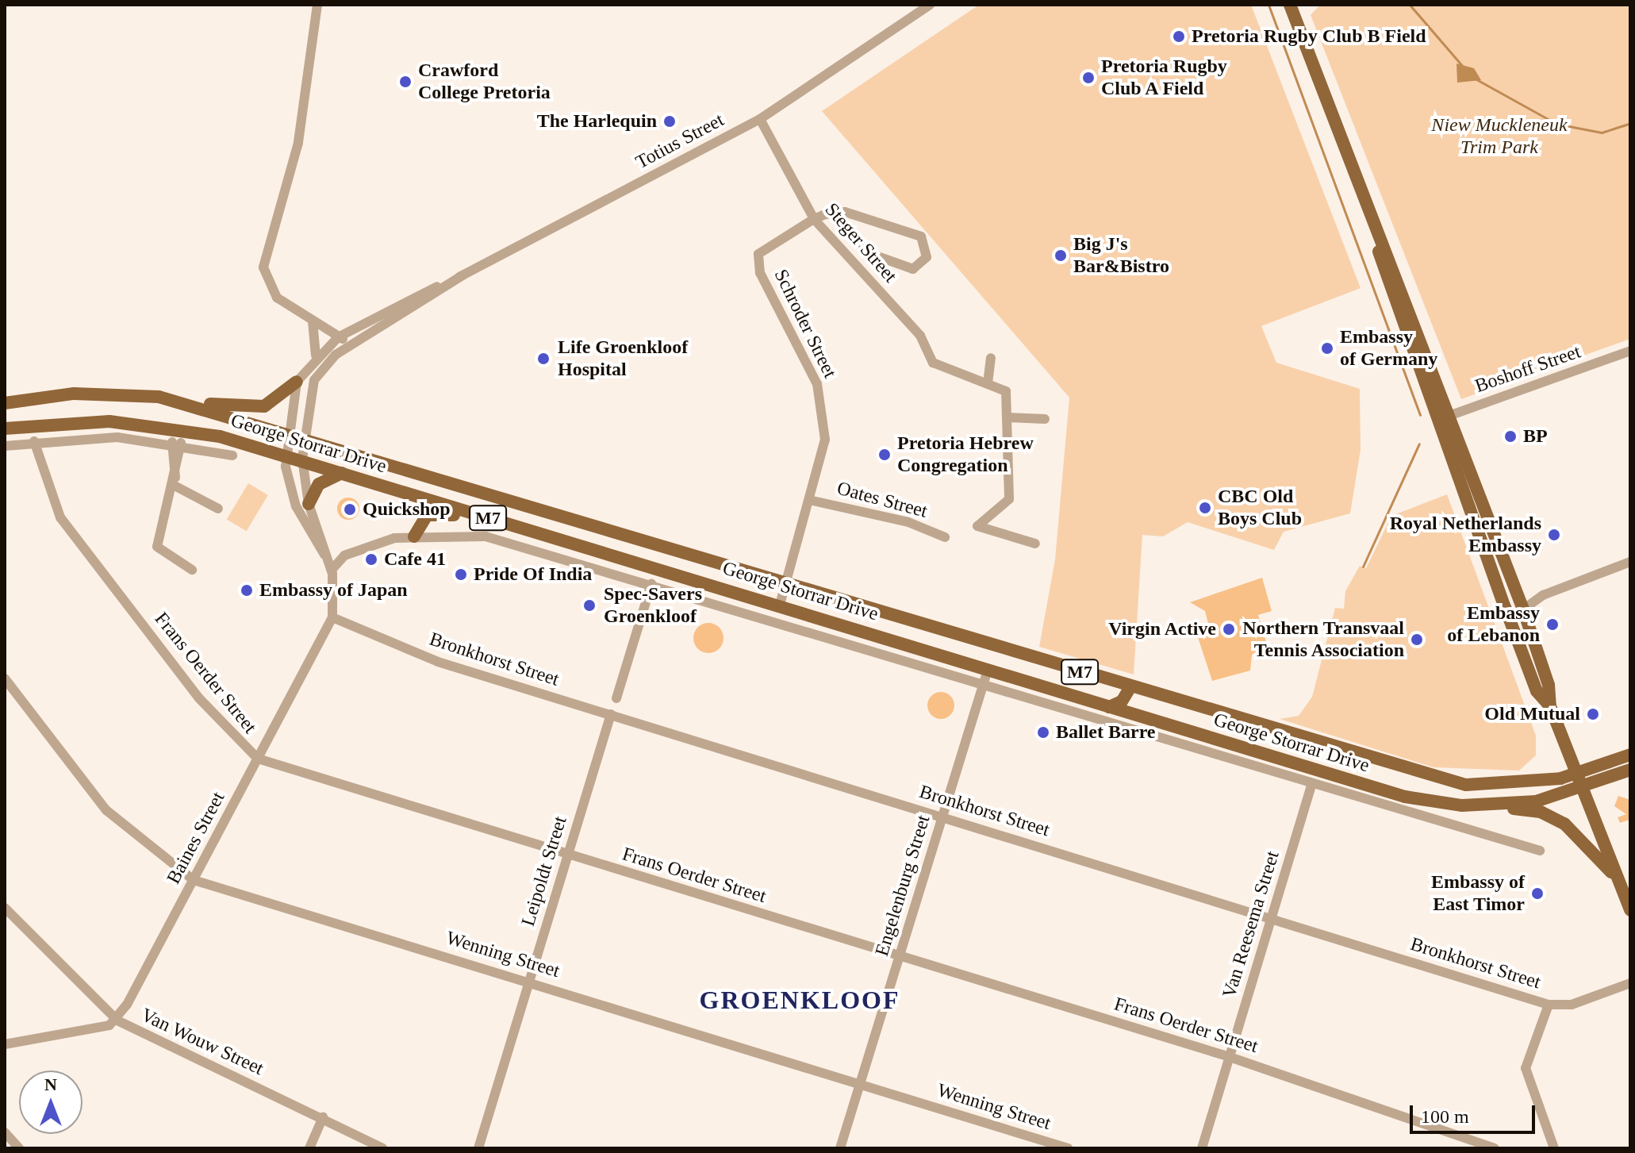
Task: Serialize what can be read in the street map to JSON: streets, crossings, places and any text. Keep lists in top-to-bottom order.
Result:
{
  "streets": {
    "main road": ["George Storrar Drive", "M7"],
    "street": [
      "Totius Street",
      "Steger Street",
      "Schroder Street",
      "Boshoff Street",
      "Oates Street",
      "Bronkhorst Street",
      "Frans Oerder Street",
      "Baines Street",
      "Leipoldt Street",
      "Engelenburg Street",
      "Van Reesema Street",
      "Wenning Street",
      "Van Wouw Street"
    ]
  },
  "crossings": [
    ["Totius Street", "Steger Street"],
    ["Totius Street", "George Storrar Drive"],
    ["Totius Street", "Baines Street"],
    ["Steger Street", "Schroder Street"],
    ["Schroder Street", "George Storrar Drive"],
    ["Schroder Street", "Oates Street"],
    ["George Storrar Drive", "M7"],
    ["George Storrar Drive", "Frans Oerder Street"],
    ["George Storrar Drive", "Baines Street"],
    ["George Storrar Drive", "Engelenburg Street"],
    ["George Storrar Drive", "Van Reesema Street"],
    ["Bronkhorst Street", "Baines Street"],
    ["Bronkhorst Street", "Leipoldt Street"],
    ["Bronkhorst Street", "Engelenburg Street"],
    ["Bronkhorst Street", "Van Reesema Street"],
    ["Frans Oerder Street", "Baines Street"],
    ["Frans Oerder Street", "Leipoldt Street"],
    ["Frans Oerder Street", "Engelenburg Street"],
    ["Frans Oerder Street", "Van Reesema Street"],
    ["Baines Street", "Wenning Street"],
    ["Baines Street", "Van Wouw Street"],
    ["Leipoldt Street", "Wenning Street"],
    ["Engelenburg Street", "Wenning Street"]
  ],
  "districts": ["GROENKLOOF"],
  "parks": ["Niew Muckleneuk Trim Park"],
  "places": [
    "Pretoria Rugby Club B Field",
    "Pretoria Rugby Club A Field",
    "Crawford College Pretoria",
    "The Harlequin",
    "Big J's Bar&Bistro",
    "Embassy of Germany",
    "Life Groenkloof Hospital",
    "BP",
    "Pretoria Hebrew Congregation",
    "CBC Old Boys Club",
    "Quickshop",
    "Royal Netherlands Embassy",
    "Cafe 41",
    "Pride Of India",
    "Embassy of Japan",
    "Spec-Savers Groenkloof",
    "Embassy of Lebanon",
    "Virgin Active",
    "Northern Transvaal Tennis Association",
    "Old Mutual",
    "Ballet Barre",
    "Embassy of East Timor"
  ],
  "scale_bar": "100 m",
  "north": "top"
}
